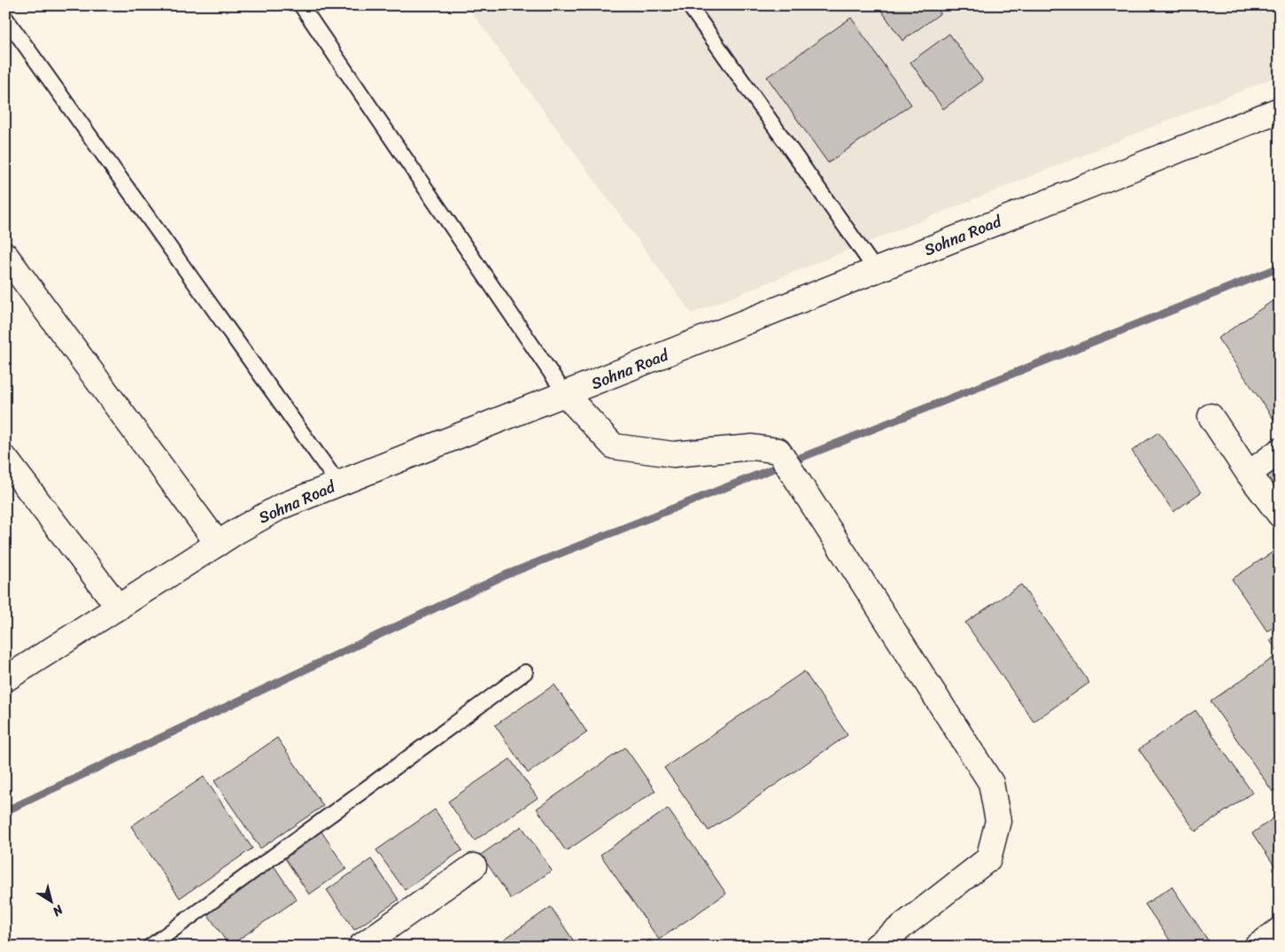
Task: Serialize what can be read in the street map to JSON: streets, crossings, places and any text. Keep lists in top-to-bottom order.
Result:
{
  "streets": {
    "street": ["Sohna Road"]
  },
  "north": "bottom right"
}
